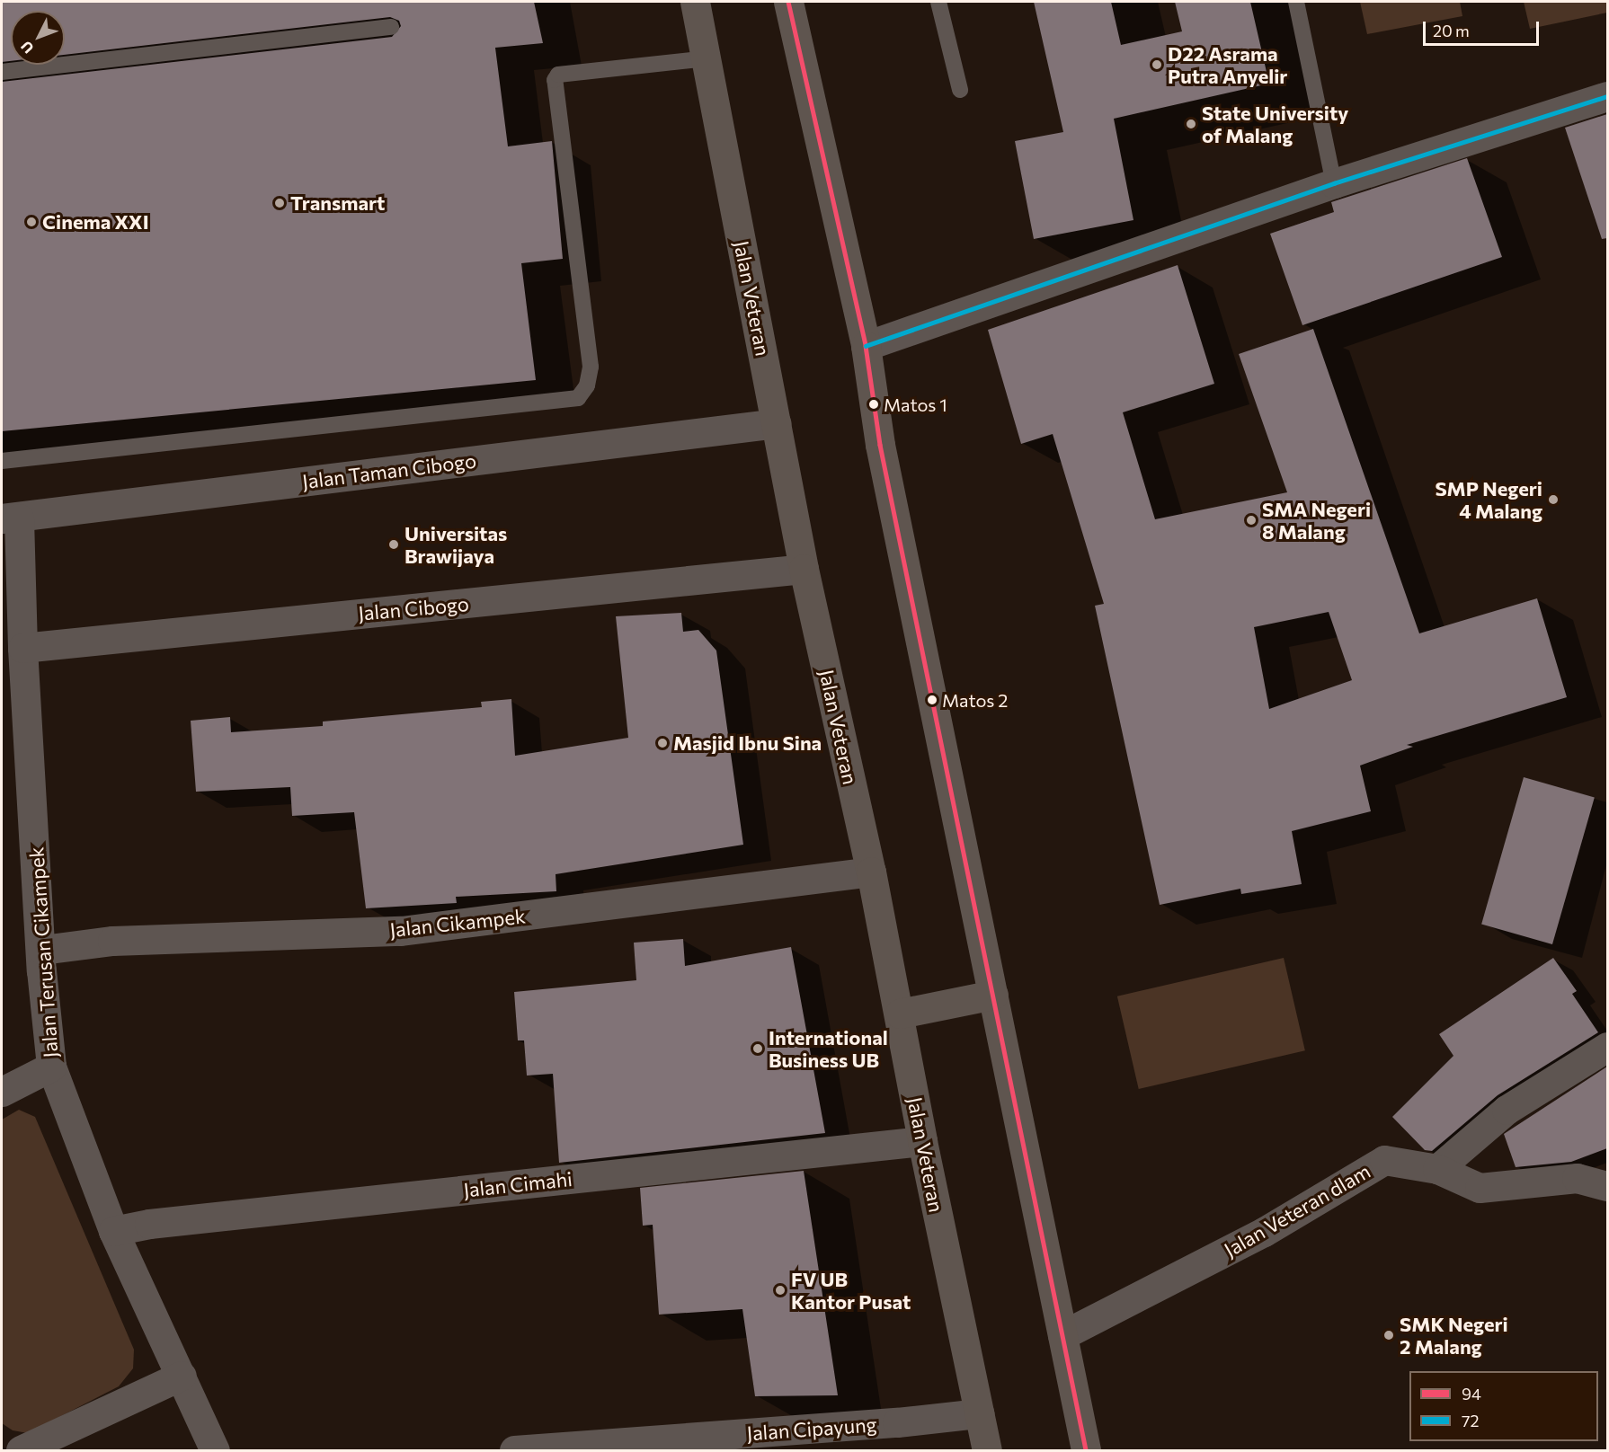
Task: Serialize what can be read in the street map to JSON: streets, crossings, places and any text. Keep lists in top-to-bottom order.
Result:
{
  "streets": {
    "main road": ["Jalan Veteran"],
    "street": [
      "Jalan Taman Cibogo",
      "Jalan Cibogo",
      "Jalan Cikampek",
      "Jalan Terusan Cikampek",
      "Jalan Cimahi",
      "Jalan Veteran dlam",
      "Jalan Cipayung"
    ]
  },
  "crossings": [
    ["Jalan Veteran", "Jalan Taman Cibogo"],
    ["Jalan Veteran", "Jalan Cibogo"],
    ["Jalan Veteran", "Jalan Cikampek"],
    ["Jalan Veteran", "Jalan Cimahi"],
    ["Jalan Veteran", "Jalan Cipayung"],
    ["Jalan Taman Cibogo", "Jalan Terusan Cikampek"],
    ["Jalan Cibogo", "Jalan Terusan Cikampek"],
    ["Jalan Cikampek", "Jalan Terusan Cikampek"],
    ["Jalan Terusan Cikampek", "Jalan Cimahi"]
  ],
  "places": [
    "D22 Asrama Putra Anyelir",
    "State University of Malang",
    "Transmart",
    "Cinema XXI",
    "Matos 1",
    "SMP Negeri 4 Malang",
    "SMA Negeri 8 Malang",
    "Universitas Brawijaya",
    "Matos 2",
    "Masjid Ibnu Sina",
    "International Business UB",
    "FV UB Kantor Pusat",
    "SMK Negeri 2 Malang"
  ],
  "lines": ["transit line 94", "transit line 72"],
  "legend": ["94", "72"],
  "scale_bar": "20 m",
  "north": "bottom left"
}
